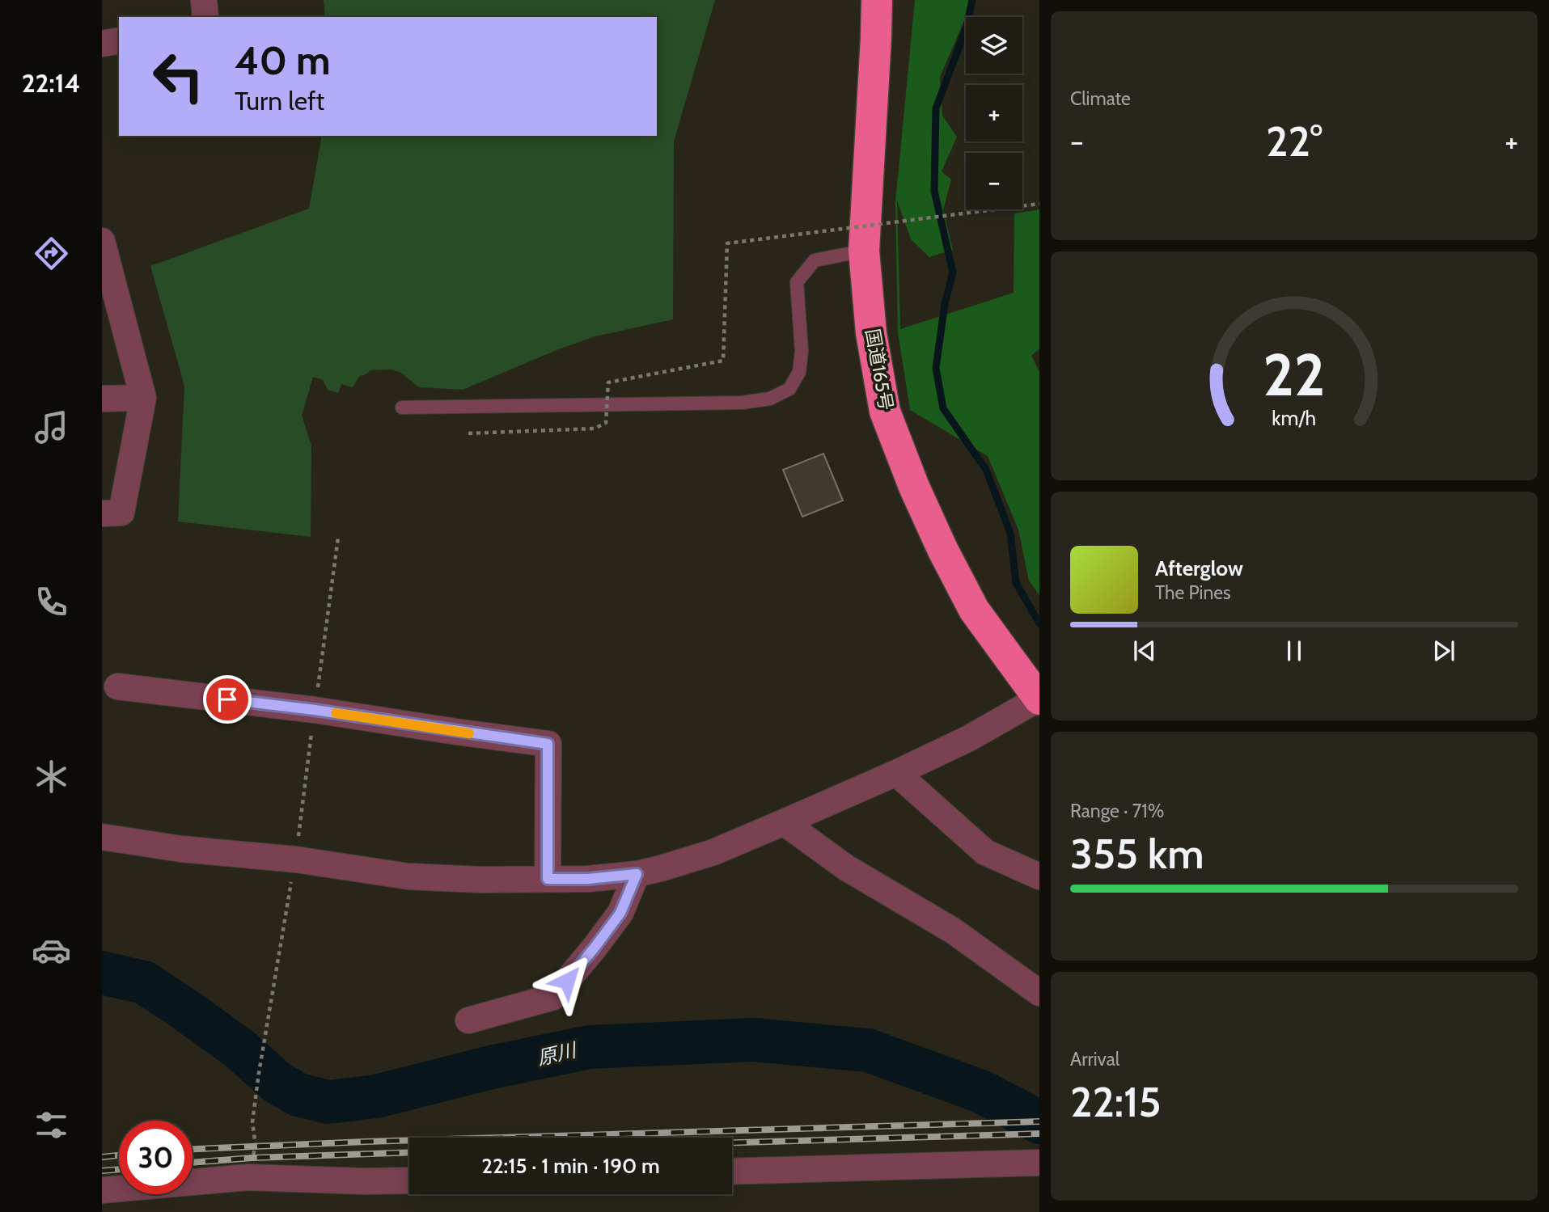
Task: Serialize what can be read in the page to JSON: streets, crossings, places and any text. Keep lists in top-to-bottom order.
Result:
{
  "streets": {
    "highway": ["国道165号"]
  },
  "water": ["原川"],
  "page": {
    "tabs": "22:14",
    "tile": [
      "Climate",
      ["Range · 71%", "355 km"],
      ["Arrival", "22:15"]
    ],
    "map_buttons": ["+", "−"],
    "turn": ["40 m", "Turn left"],
    "heat": ["−", "22°", "+"],
    "song": ["Afterglow", "The Pines"],
    "limit": "30",
    "trip": "22:15 · 1 min · 190 m",
    "gauge": ["22", "km/h"]
  }
}
